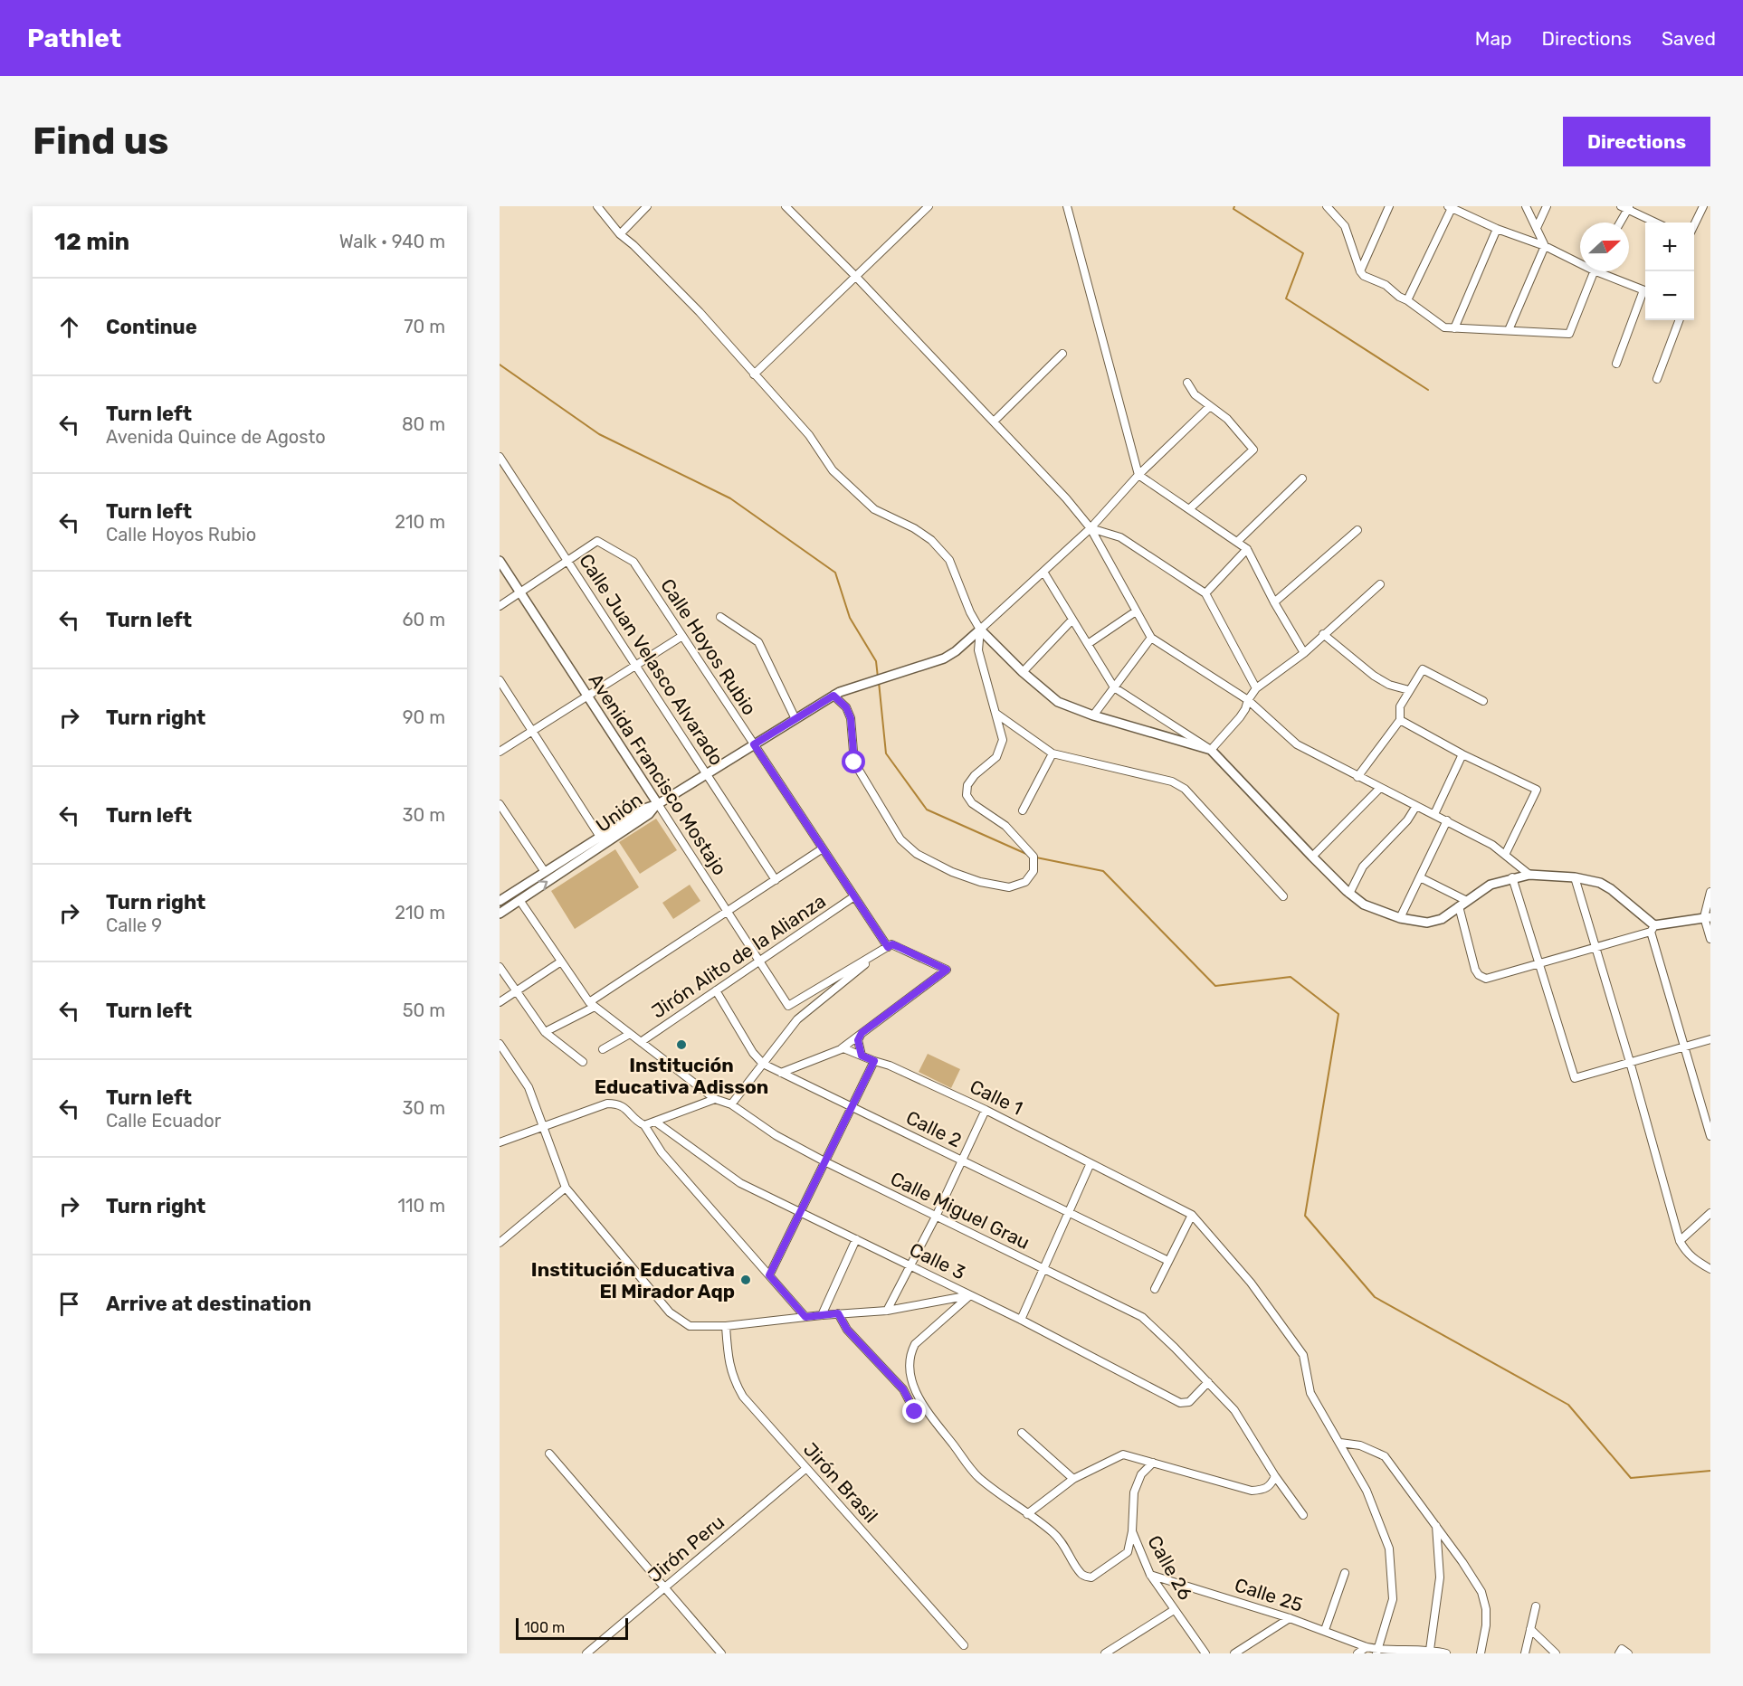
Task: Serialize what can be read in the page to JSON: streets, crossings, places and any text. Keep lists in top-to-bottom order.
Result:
{
  "streets": {
    "street": [
      "Calle Hoyos Rubio",
      "Calle Juan Velasco Alvarado",
      "Avenida Francisco Mostajo",
      "Unión",
      "Jirón Alito de la Alianza",
      "Calle 1",
      "Calle 2",
      "Calle Miguel Grau",
      "Calle 3",
      "Jirón Brasil",
      "Jirón Peru",
      "Calle 26",
      "Calle 25"
    ]
  },
  "crossings": [
    ["Calle Hoyos Rubio", "Calle Juan Velasco Alvarado"],
    ["Calle Hoyos Rubio", "Avenida Francisco Mostajo"],
    ["Calle Hoyos Rubio", "Jirón Alito de la Alianza"],
    ["Avenida Francisco Mostajo", "Unión"],
    ["Avenida Francisco Mostajo", "Jirón Alito de la Alianza"],
    ["Unión", "Calle Miguel Grau"],
    ["Jirón Alito de la Alianza", "Calle 2"],
    ["Jirón Alito de la Alianza", "Calle Miguel Grau"],
    ["Calle Miguel Grau", "Calle 3"],
    ["Jirón Brasil", "Jirón Peru"],
    ["Calle 26", "Calle 25"]
  ],
  "places": ["Institución Educativa Adisson", "Institución Educativa El Mirador Aqp"],
  "scale_bar": "100 m",
  "north": "right",
  "page": {
    "header": "Pathlet",
    "nav": ["Map", "Directions", "Saved"],
    "buttons": "Directions",
    "title": "Find us",
    "heading": ["12 min", "Walk · 940 m"],
    "map_buttons": ["+", "−"],
    "list": [
      ["Continue", "70 m"],
      ["Turn left", "Avenida Quince de Agosto", "80 m"],
      ["Turn left", "Calle Hoyos Rubio", "210 m"],
      ["Turn left", "60 m"],
      ["Turn right", "90 m"],
      ["Turn left", "30 m"],
      ["Turn right", "Calle 9", "210 m"],
      ["Turn left", "50 m"],
      ["Turn left", "Calle Ecuador", "30 m"],
      ["Turn right", "110 m"],
      "Arrive at destination"
    ],
    "scale": "100 m"
  }
}
